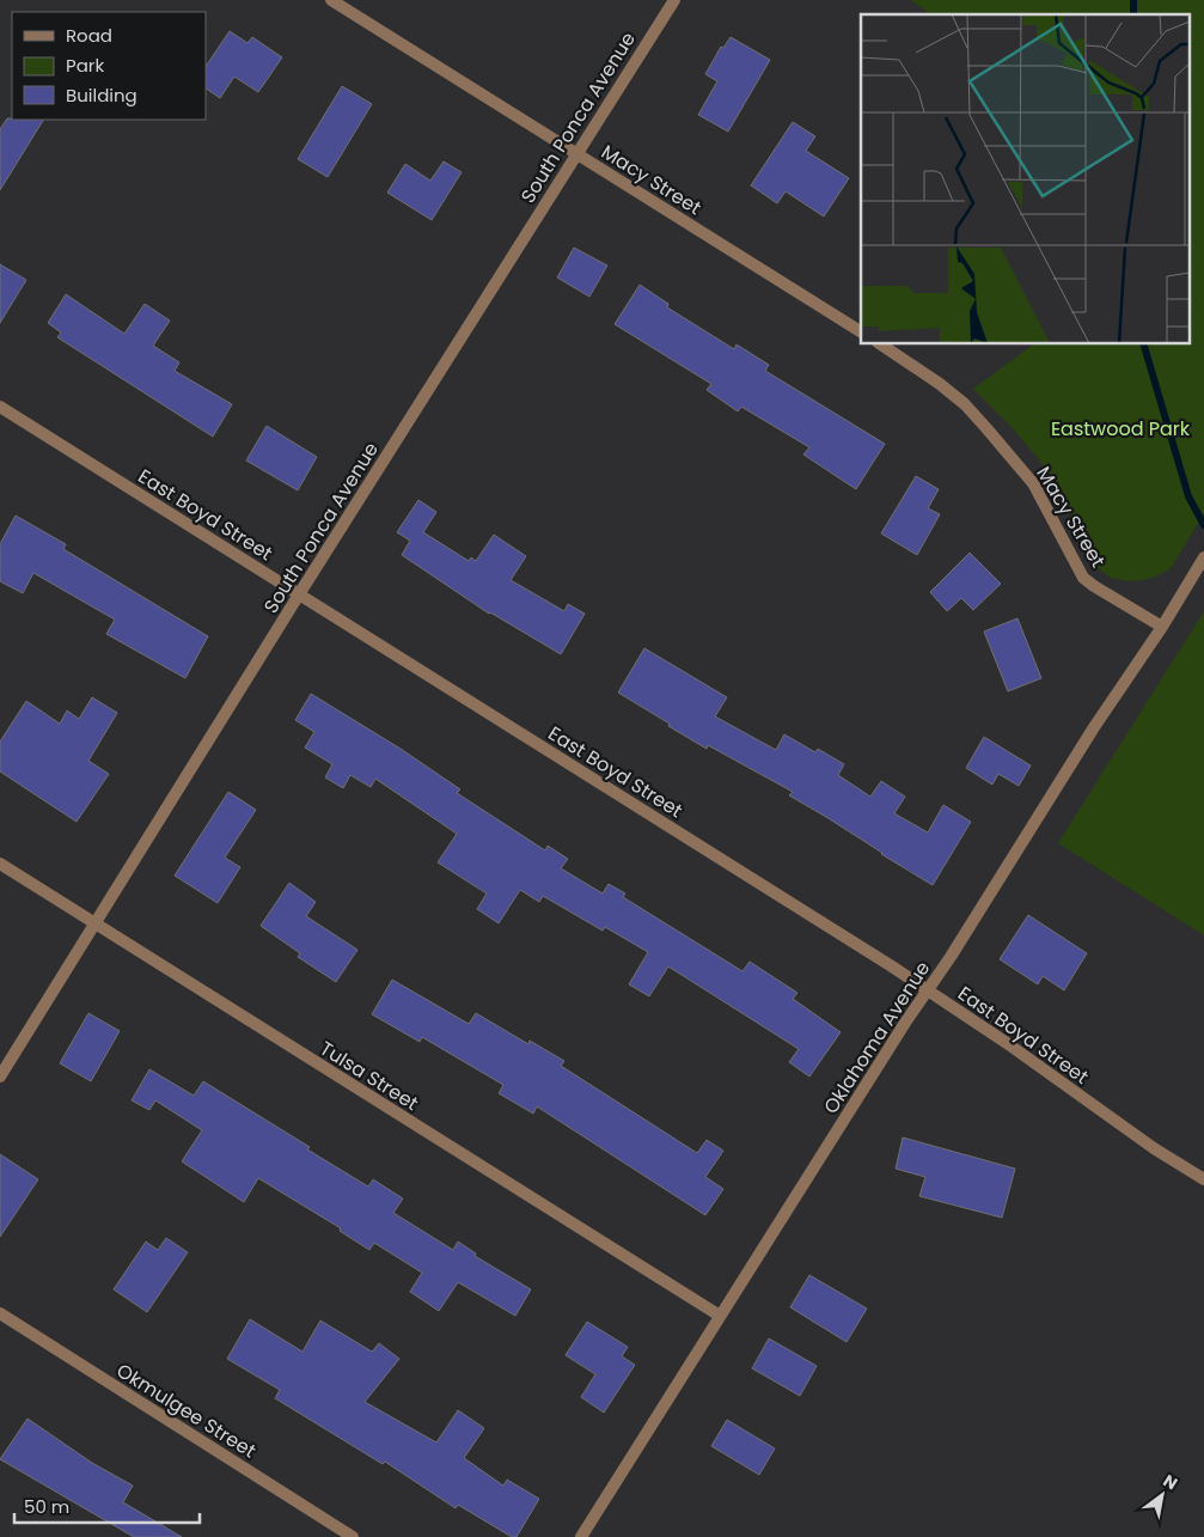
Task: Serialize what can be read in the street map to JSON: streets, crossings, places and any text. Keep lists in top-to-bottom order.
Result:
{
  "streets": {
    "street": [
      "South Ponca Avenue",
      "Macy Street",
      "East Boyd Street",
      "Oklahoma Avenue",
      "Tulsa Street",
      "Okmulgee Street"
    ]
  },
  "crossings": [
    ["South Ponca Avenue", "Macy Street"],
    ["South Ponca Avenue", "East Boyd Street"],
    ["South Ponca Avenue", "Tulsa Street"],
    ["Macy Street", "Oklahoma Avenue"],
    ["East Boyd Street", "Oklahoma Avenue"],
    ["Oklahoma Avenue", "Tulsa Street"]
  ],
  "parks": ["Eastwood Park"],
  "legend": ["Road", "Park", "Building"],
  "scale_bar": "50 m",
  "north": "top right"
}
